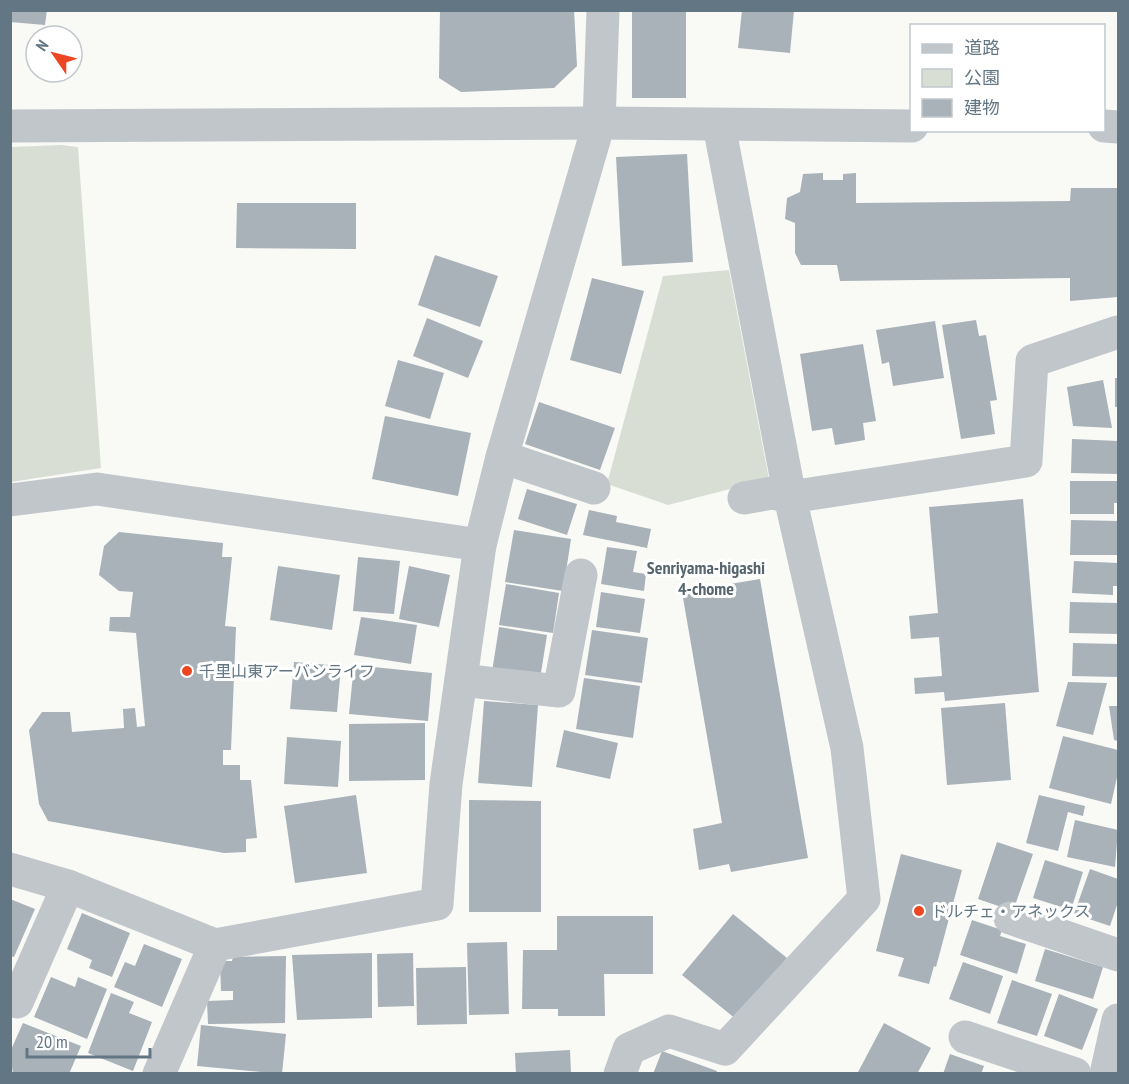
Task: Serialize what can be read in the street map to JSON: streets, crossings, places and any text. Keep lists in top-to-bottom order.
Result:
{
  "districts": ["Senriyama-higashi 4-chome"],
  "places": ["千里山東アーバンライフ", "ドルチェ・アネックス"],
  "legend": ["道路", "公園", "建物"],
  "scale_bar": "20 m",
  "north": "top left"
}
